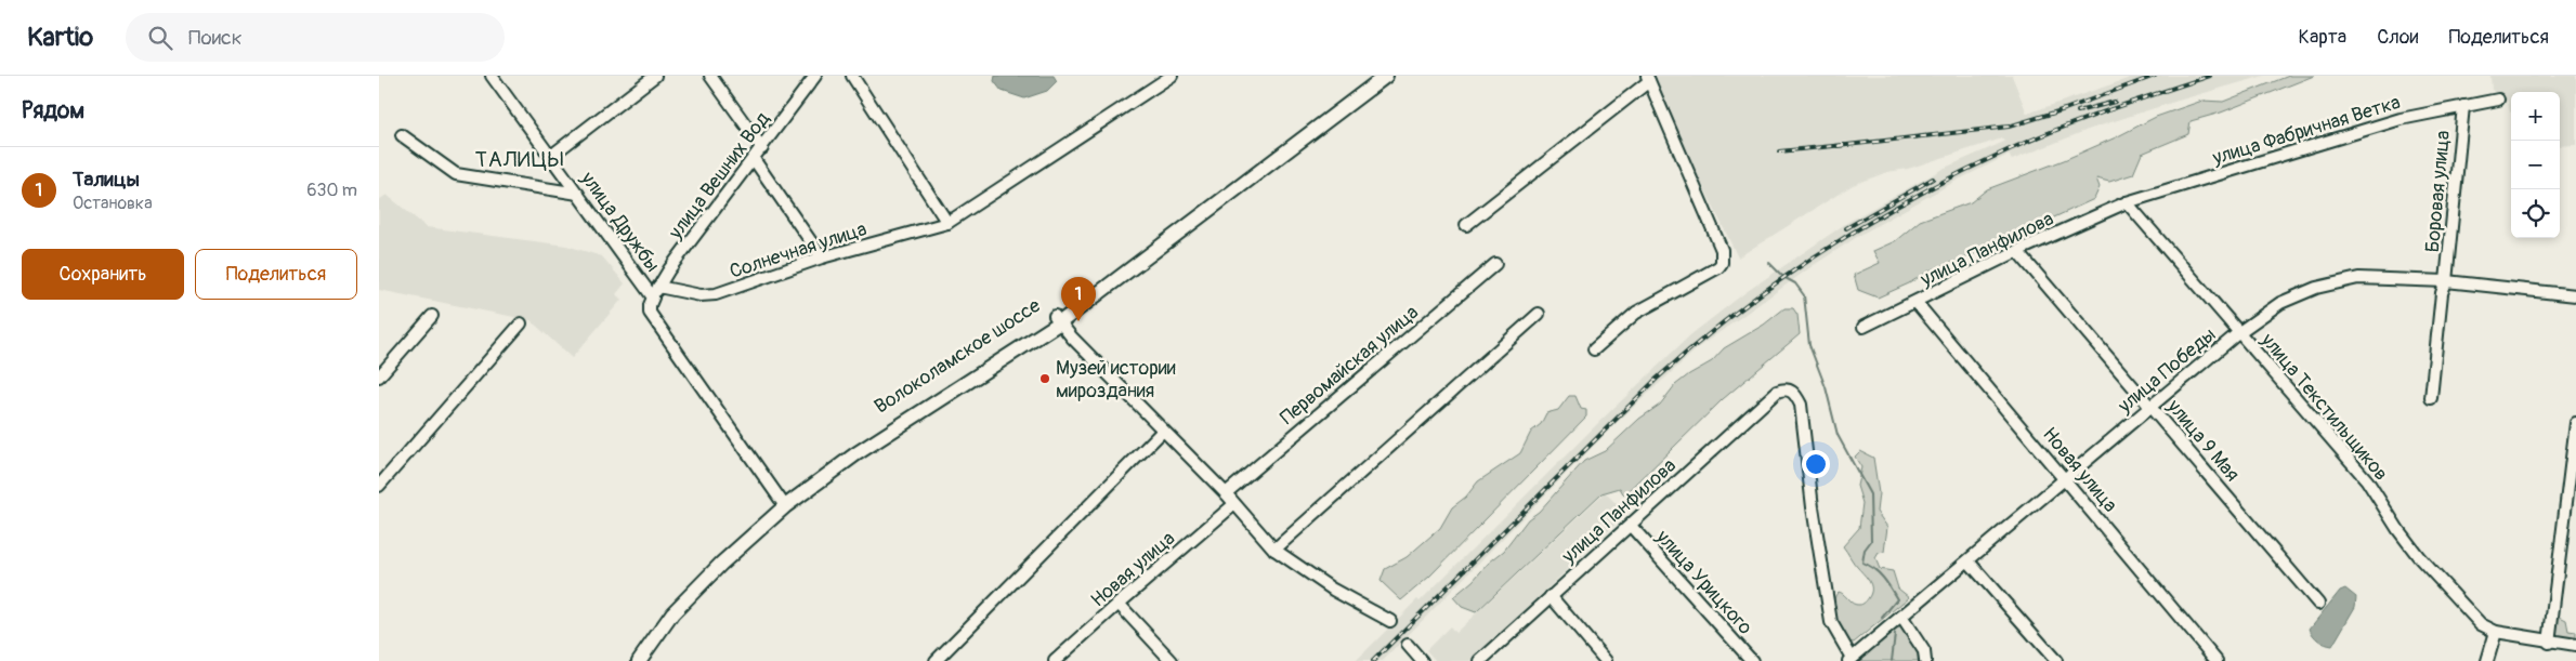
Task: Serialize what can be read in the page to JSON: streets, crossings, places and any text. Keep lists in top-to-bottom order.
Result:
{
  "streets": {
    "main road": ["Волоколамское шоссе"],
    "street": [
      "улица Фабричная Ветка",
      "улица Вешних Вод",
      "Боровая улица",
      "улица Дружбы",
      "улица Панфилова",
      "Солнечная улица",
      "Первомайская улица",
      "улица Победы",
      "улица Текстильщиков",
      "улица 9 Мая",
      "Новая улица",
      "улица Урицкого"
    ]
  },
  "crossings": [
    ["улица Фабричная Ветка", "Боровая улица"],
    ["улица Фабричная Ветка", "улица Панфилова"],
    ["улица Фабричная Ветка", "улица Текстильщиков"],
    ["улица Вешних Вод", "улица Дружбы"],
    ["улица Вешних Вод", "Солнечная улица"],
    ["Боровая улица", "улица Победы"],
    ["улица Дружбы", "Солнечная улица"],
    ["улица Дружбы", "Волоколамское шоссе"],
    ["улица Панфилова", "улица Победы"],
    ["улица Панфилова", "улица Текстильщиков"],
    ["улица Панфилова", "улица 9 Мая"],
    ["улица Панфилова", "Новая улица"],
    ["улица Панфилова", "улица Урицкого"],
    ["улица Победы", "улица Текстильщиков"],
    ["улица Победы", "улица 9 Мая"],
    ["улица Победы", "Новая улица"]
  ],
  "districts": ["ТАЛИЦЫ"],
  "places": ["Музей истории мироздания"],
  "page": {
    "header": "Kartio",
    "search": "Поиск",
    "nav": ["Карта", "Слои", "Поделиться"],
    "heading": "Рядом",
    "map_buttons": ["+", "−"],
    "list": [
      {
        "mark": "1",
        "name": "Талицы",
        "note": "Остановка",
        "value": "630 m"
      }
    ],
    "buttons": ["Сохранить", "Поделиться"],
    "pins": "1"
  }
}
